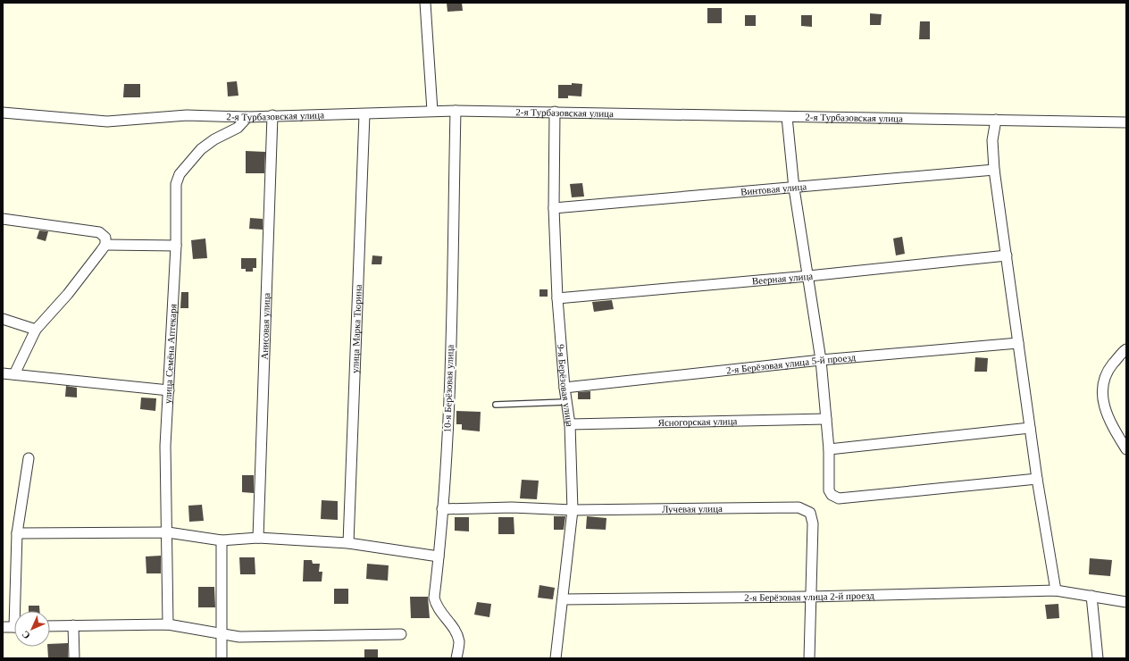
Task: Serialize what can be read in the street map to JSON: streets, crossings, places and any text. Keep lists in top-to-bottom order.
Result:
{
  "streets": {
    "street": [
      "2-я Турбазовская улица",
      "Винтовая улица",
      "Веерная улица",
      "Анисовая улица",
      "улица Марка Тюрина",
      "улица Семёна Аптекаря",
      "2-я Берёзовая улица 5-й проезд",
      "9-я Берёзовая улица",
      "10-я Берёзовая улица",
      "Ясногорская улица",
      "Лучевая улица",
      "2-я Берёзовая улица 2-й проезд"
    ]
  },
  "crossings": [
    ["2-я Турбазовская улица", "Анисовая улица"],
    ["2-я Турбазовская улица", "улица Марка Тюрина"],
    ["2-я Турбазовская улица", "улица Семёна Аптекаря"],
    ["2-я Турбазовская улица", "9-я Берёзовая улица"],
    ["2-я Турбазовская улица", "10-я Берёзовая улица"],
    ["Винтовая улица", "9-я Берёзовая улица"],
    ["Веерная улица", "9-я Берёзовая улица"],
    ["2-я Берёзовая улица 5-й проезд", "9-я Берёзовая улица"],
    ["9-я Берёзовая улица", "Ясногорская улица"],
    ["9-я Берёзовая улица", "Лучевая улица"],
    ["9-я Берёзовая улица", "2-я Берёзовая улица 2-й проезд"],
    ["10-я Берёзовая улица", "Лучевая улица"],
    ["Лучевая улица", "2-я Берёзовая улица 2-й проезд"]
  ],
  "north": "bottom left"
}
